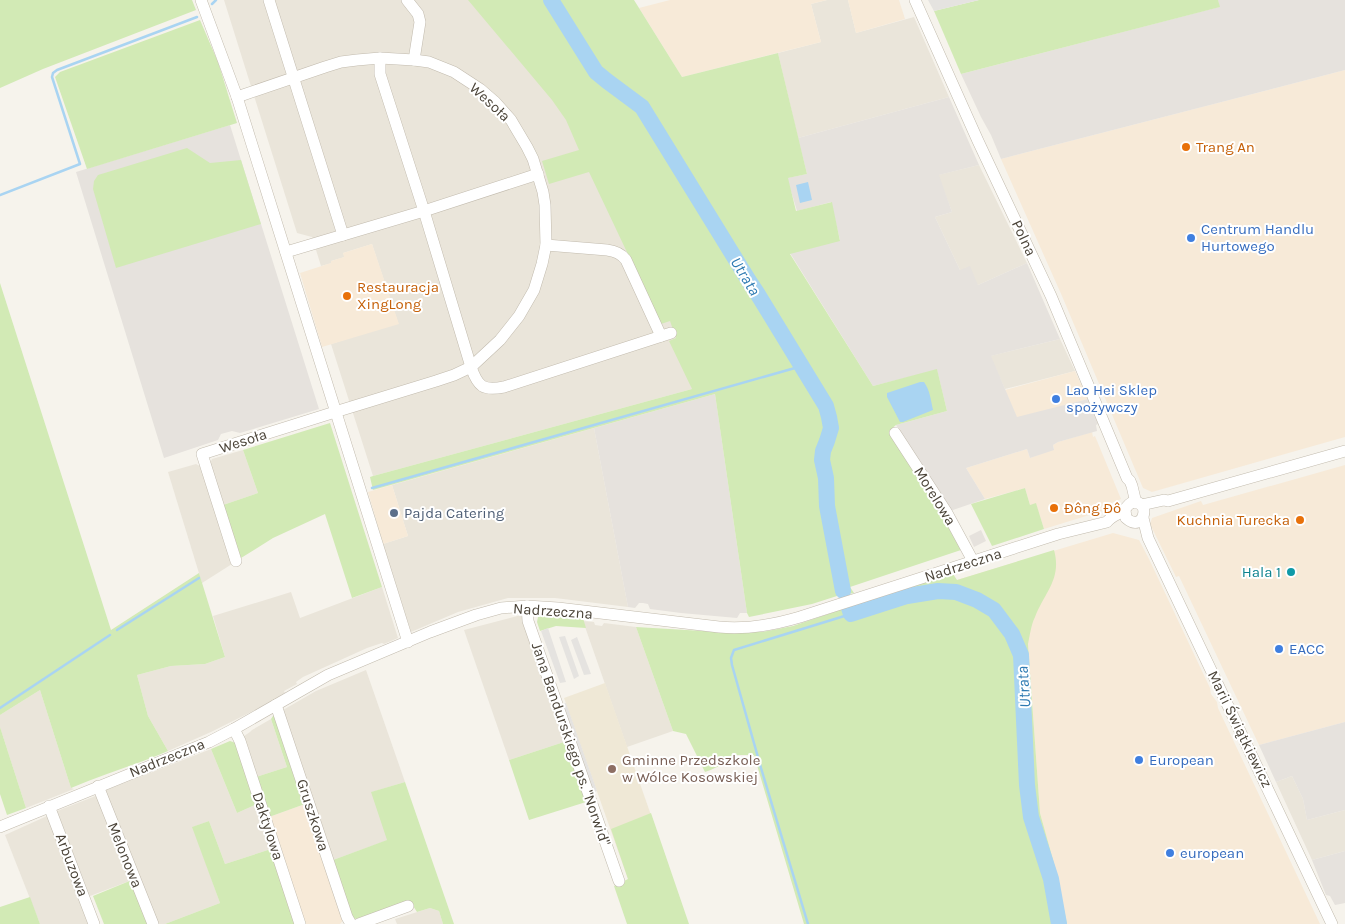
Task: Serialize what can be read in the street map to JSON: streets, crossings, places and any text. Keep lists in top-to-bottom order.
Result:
{
  "streets": {
    "street": [
      "Wesoła",
      "Polna",
      "Morelowa",
      "Nadrzeczna",
      "Marii Świątkiewicz",
      "Jana Bandurskiego ps. \"Norwid\"",
      "Gruszkowa",
      "Daktylowa",
      "Melonowa",
      "Arbuzowa"
    ]
  },
  "crossings": [
    ["Polna", "Nadrzeczna"],
    ["Polna", "Marii Świątkiewicz"],
    ["Morelowa", "Nadrzeczna"],
    ["Nadrzeczna", "Marii Świątkiewicz"],
    ["Nadrzeczna", "Jana Bandurskiego ps. \"Norwid\""],
    ["Nadrzeczna", "Gruszkowa"],
    ["Nadrzeczna", "Daktylowa"],
    ["Nadrzeczna", "Melonowa"],
    ["Nadrzeczna", "Arbuzowa"]
  ],
  "water": ["Utrata"],
  "places": [
    "Trang An",
    "Centrum Handlu Hurtowego",
    "Restauracja XingLong",
    "Lao Hei Sklep spożywczy",
    "Đông Đô",
    "Pajda Catering",
    "Kuchnia Turecka",
    "Hala 1",
    "EACC",
    "European",
    "Gminne Przedszkole w Wólce Kosowskiej",
    "european"
  ]
}
